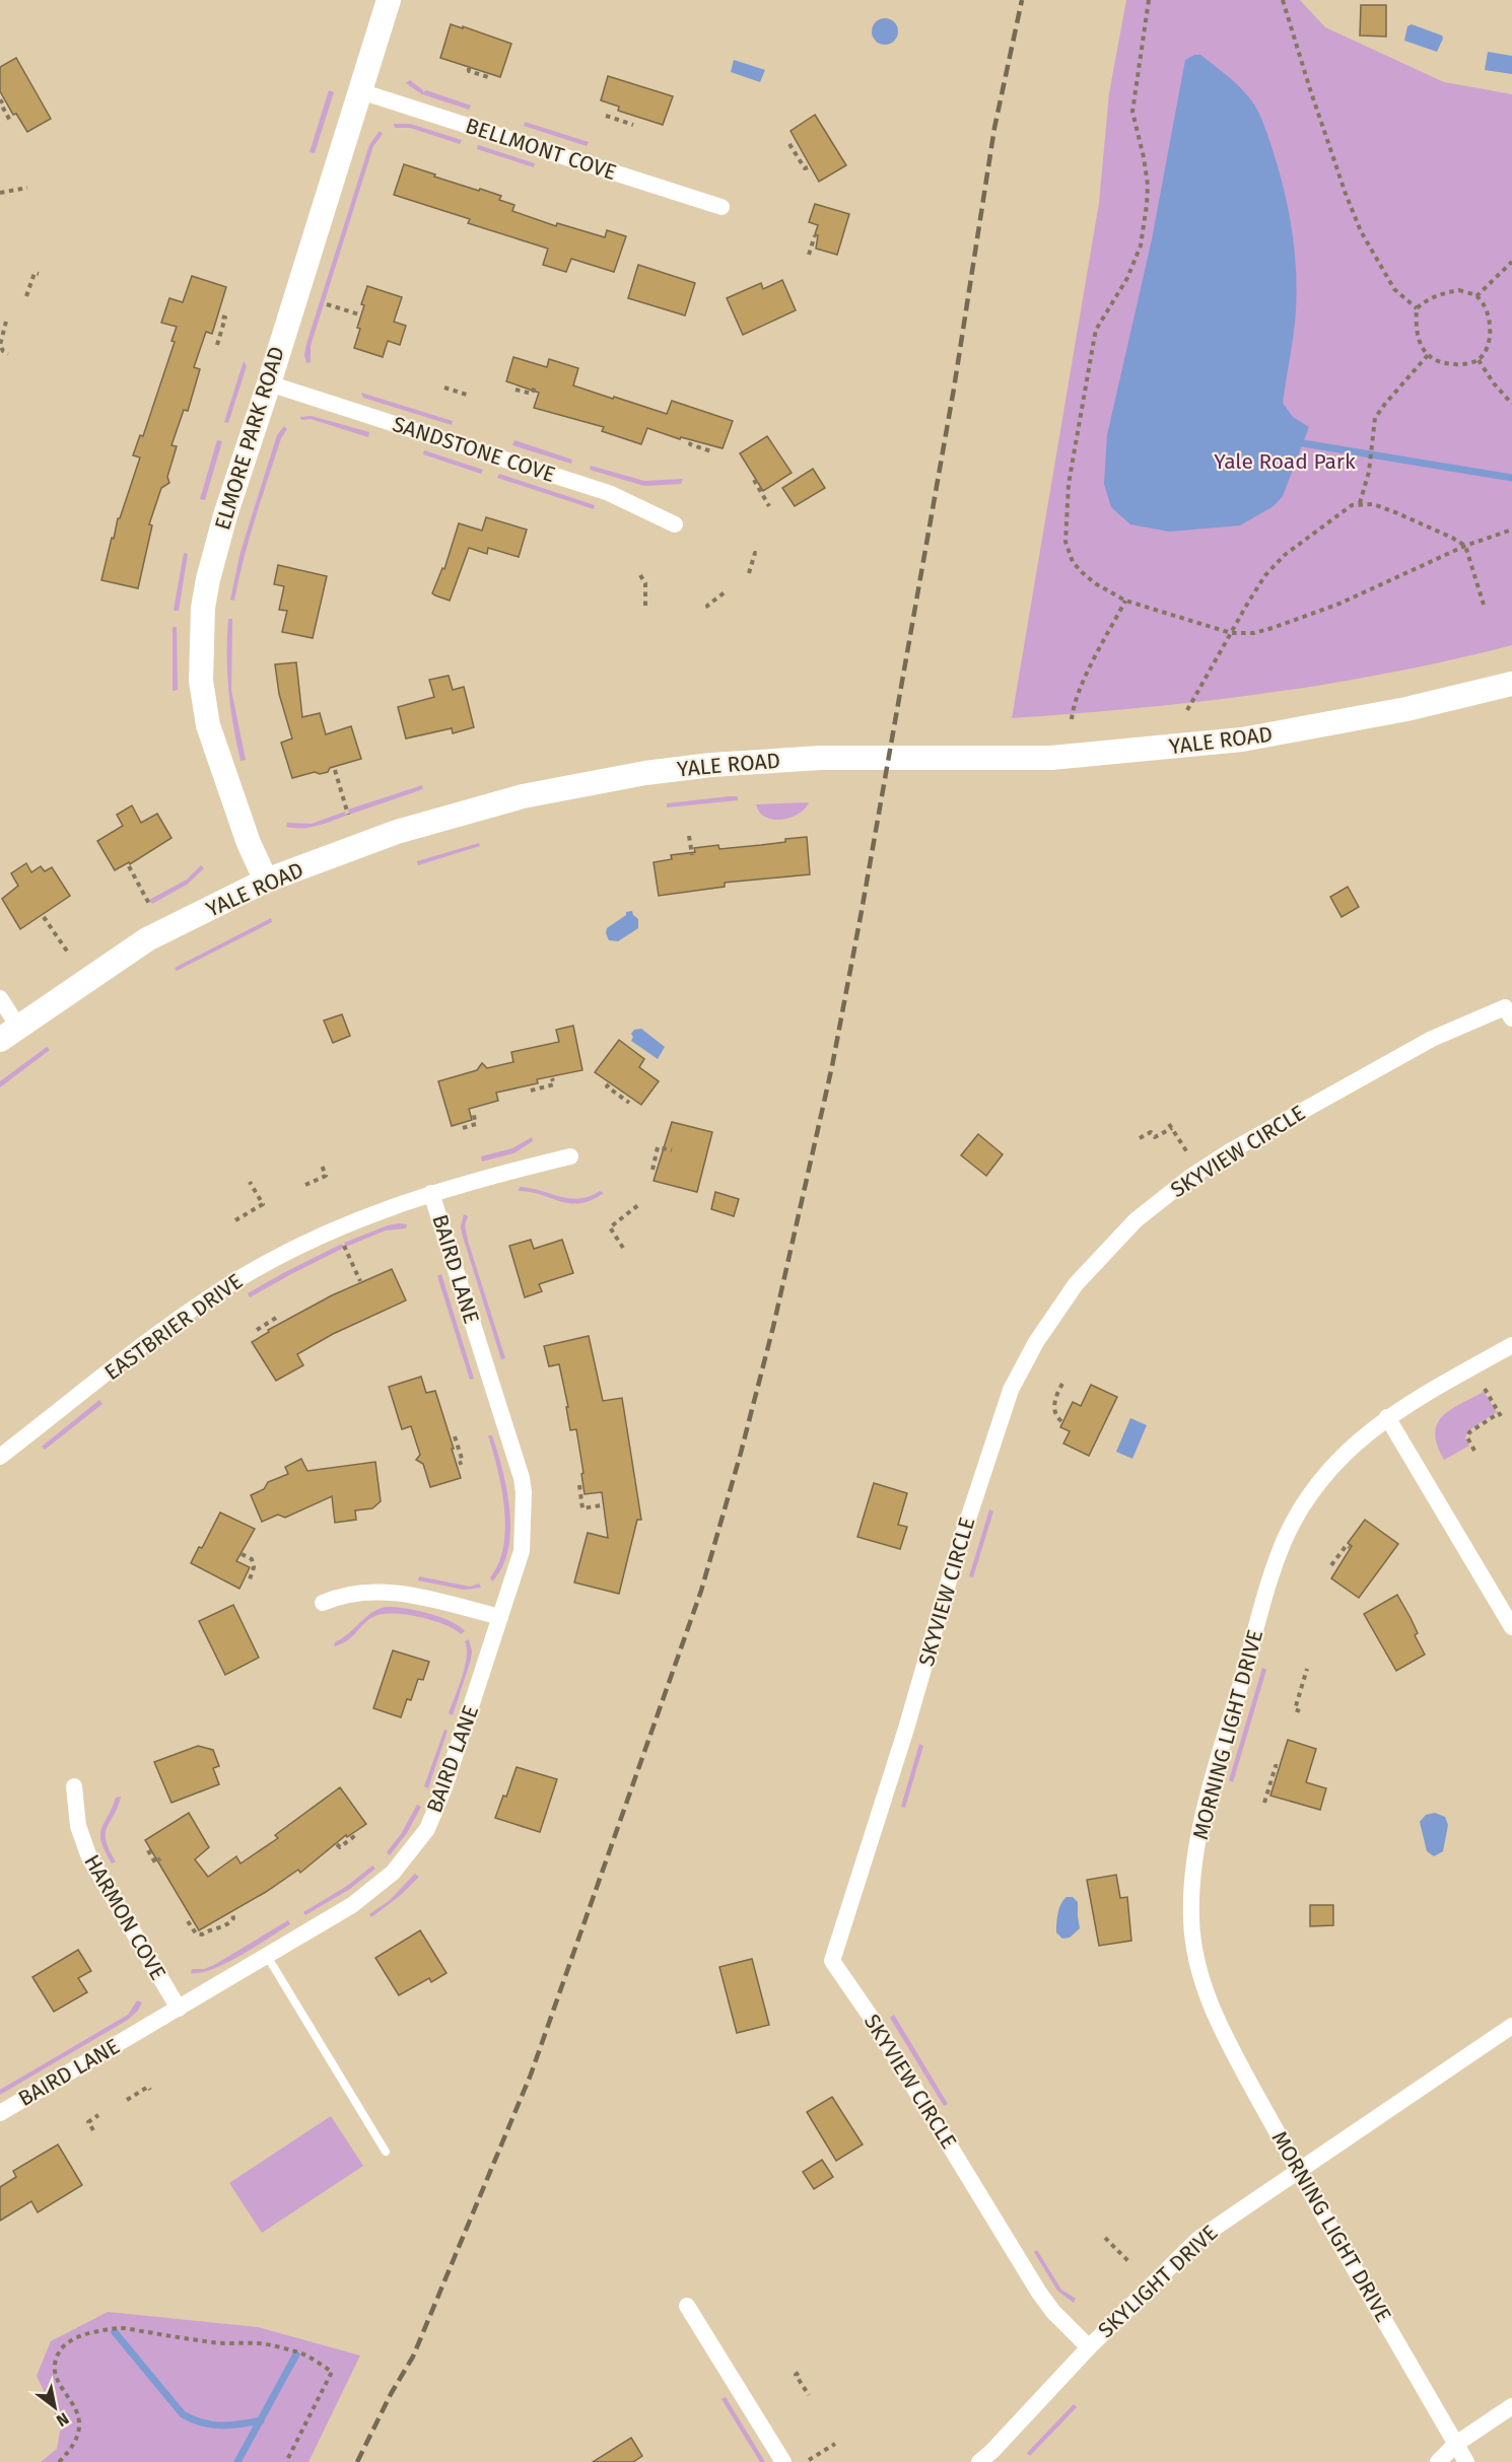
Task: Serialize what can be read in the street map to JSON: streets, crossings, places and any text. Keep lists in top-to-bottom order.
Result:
{
  "streets": {
    "main road": ["ELMORE PARK ROAD", "YALE ROAD"],
    "street": [
      "BELLMONT COVE",
      "SANDSTONE COVE",
      "SKYVIEW CIRCLE",
      "BAIRD LANE",
      "EASTBRIER DRIVE",
      "MORNING LIGHT DRIVE",
      "HARMON COVE",
      "SKYLIGHT DRIVE"
    ]
  },
  "crossings": [
    ["BELLMONT COVE", "ELMORE PARK ROAD"],
    ["ELMORE PARK ROAD", "SANDSTONE COVE"],
    ["ELMORE PARK ROAD", "YALE ROAD"],
    ["SKYVIEW CIRCLE", "SKYLIGHT DRIVE"],
    ["BAIRD LANE", "EASTBRIER DRIVE"],
    ["BAIRD LANE", "HARMON COVE"],
    ["MORNING LIGHT DRIVE", "SKYLIGHT DRIVE"]
  ],
  "parks": ["Yale Road Park"],
  "north": "bottom right"
}
